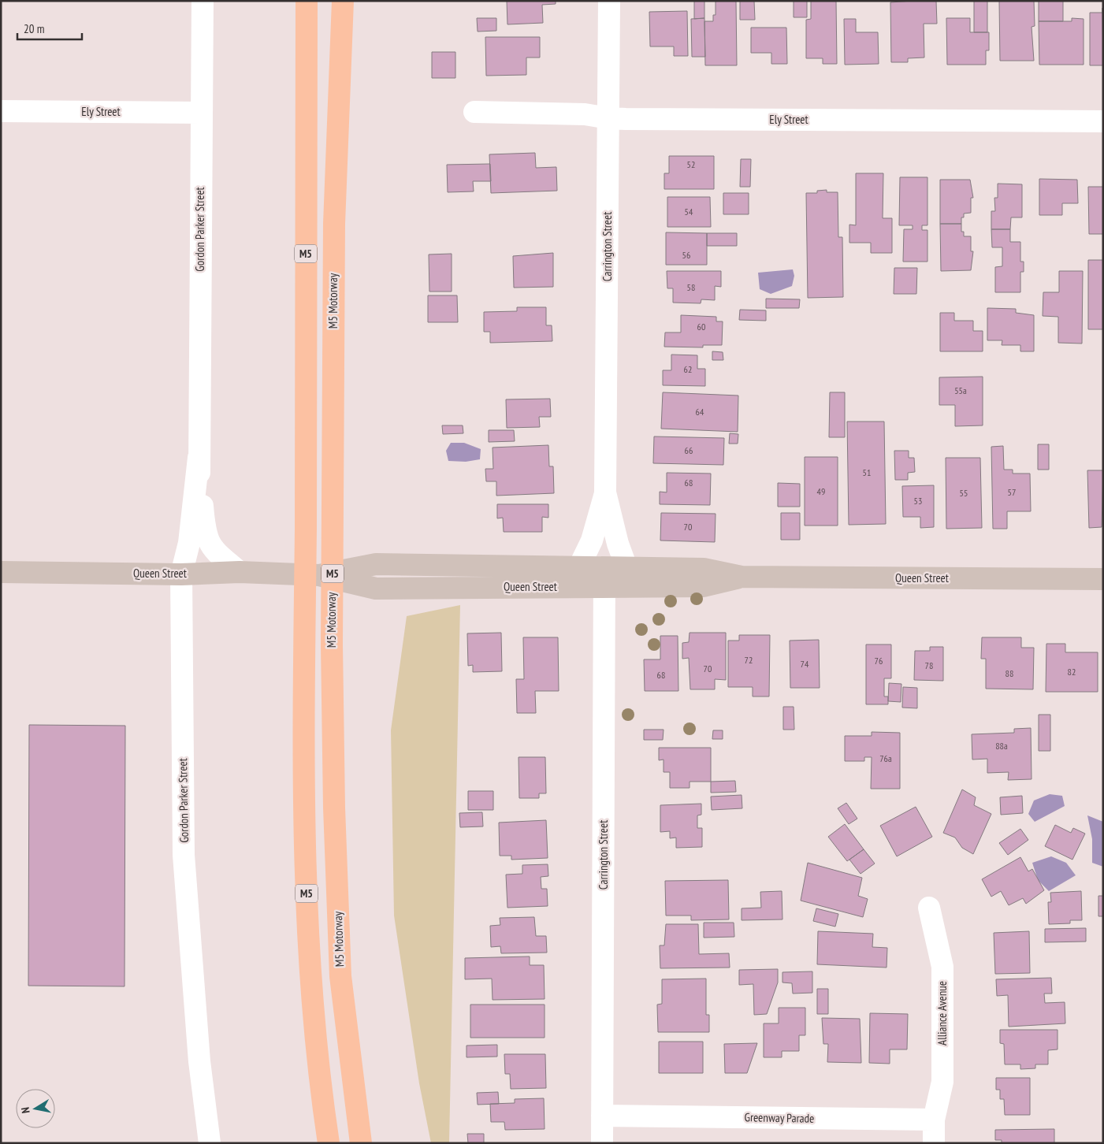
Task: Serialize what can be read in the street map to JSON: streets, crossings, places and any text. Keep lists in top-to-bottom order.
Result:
{
  "streets": {
    "highway": ["M5", "M5 Motorway"],
    "main road": ["Queen Street"],
    "street": [
      "Ely Street",
      "Gordon Parker Street",
      "Carrington Street",
      "Alliance Avenue",
      "Greenway Parade"
    ]
  },
  "crossings": [
    ["Ely Street", "Gordon Parker Street"],
    ["Ely Street", "Carrington Street"],
    ["Gordon Parker Street", "Queen Street"],
    ["Carrington Street", "Queen Street"],
    ["Carrington Street", "Greenway Parade"],
    ["Alliance Avenue", "Greenway Parade"]
  ],
  "house_numbers": [
    "52",
    "54",
    "56",
    "58",
    "60",
    "62",
    "55a",
    "64",
    "66",
    "51",
    "68",
    "49",
    "57",
    "55",
    "53",
    "70",
    "72",
    "76",
    "74",
    "78",
    "70",
    "82",
    "88",
    "68",
    "88a",
    "76a"
  ],
  "scale_bar": "20 m",
  "north": "left"
}
